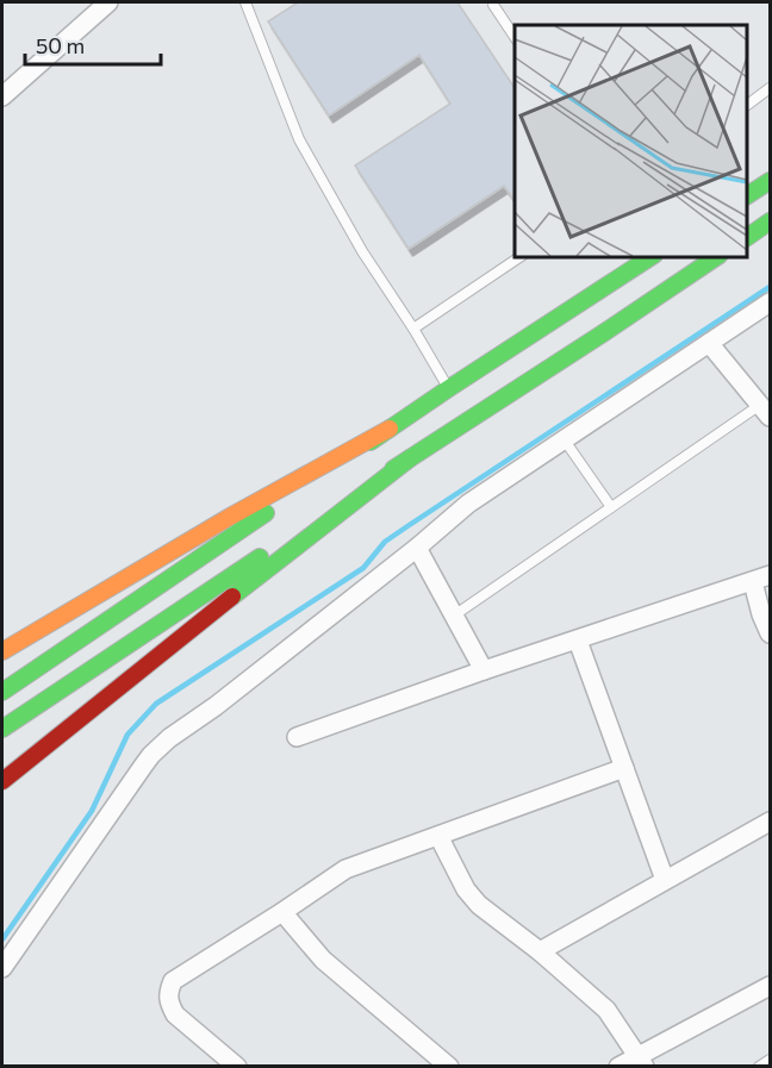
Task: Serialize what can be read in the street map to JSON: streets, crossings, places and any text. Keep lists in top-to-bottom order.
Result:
{
  "scale_bar": "50 m"
}
